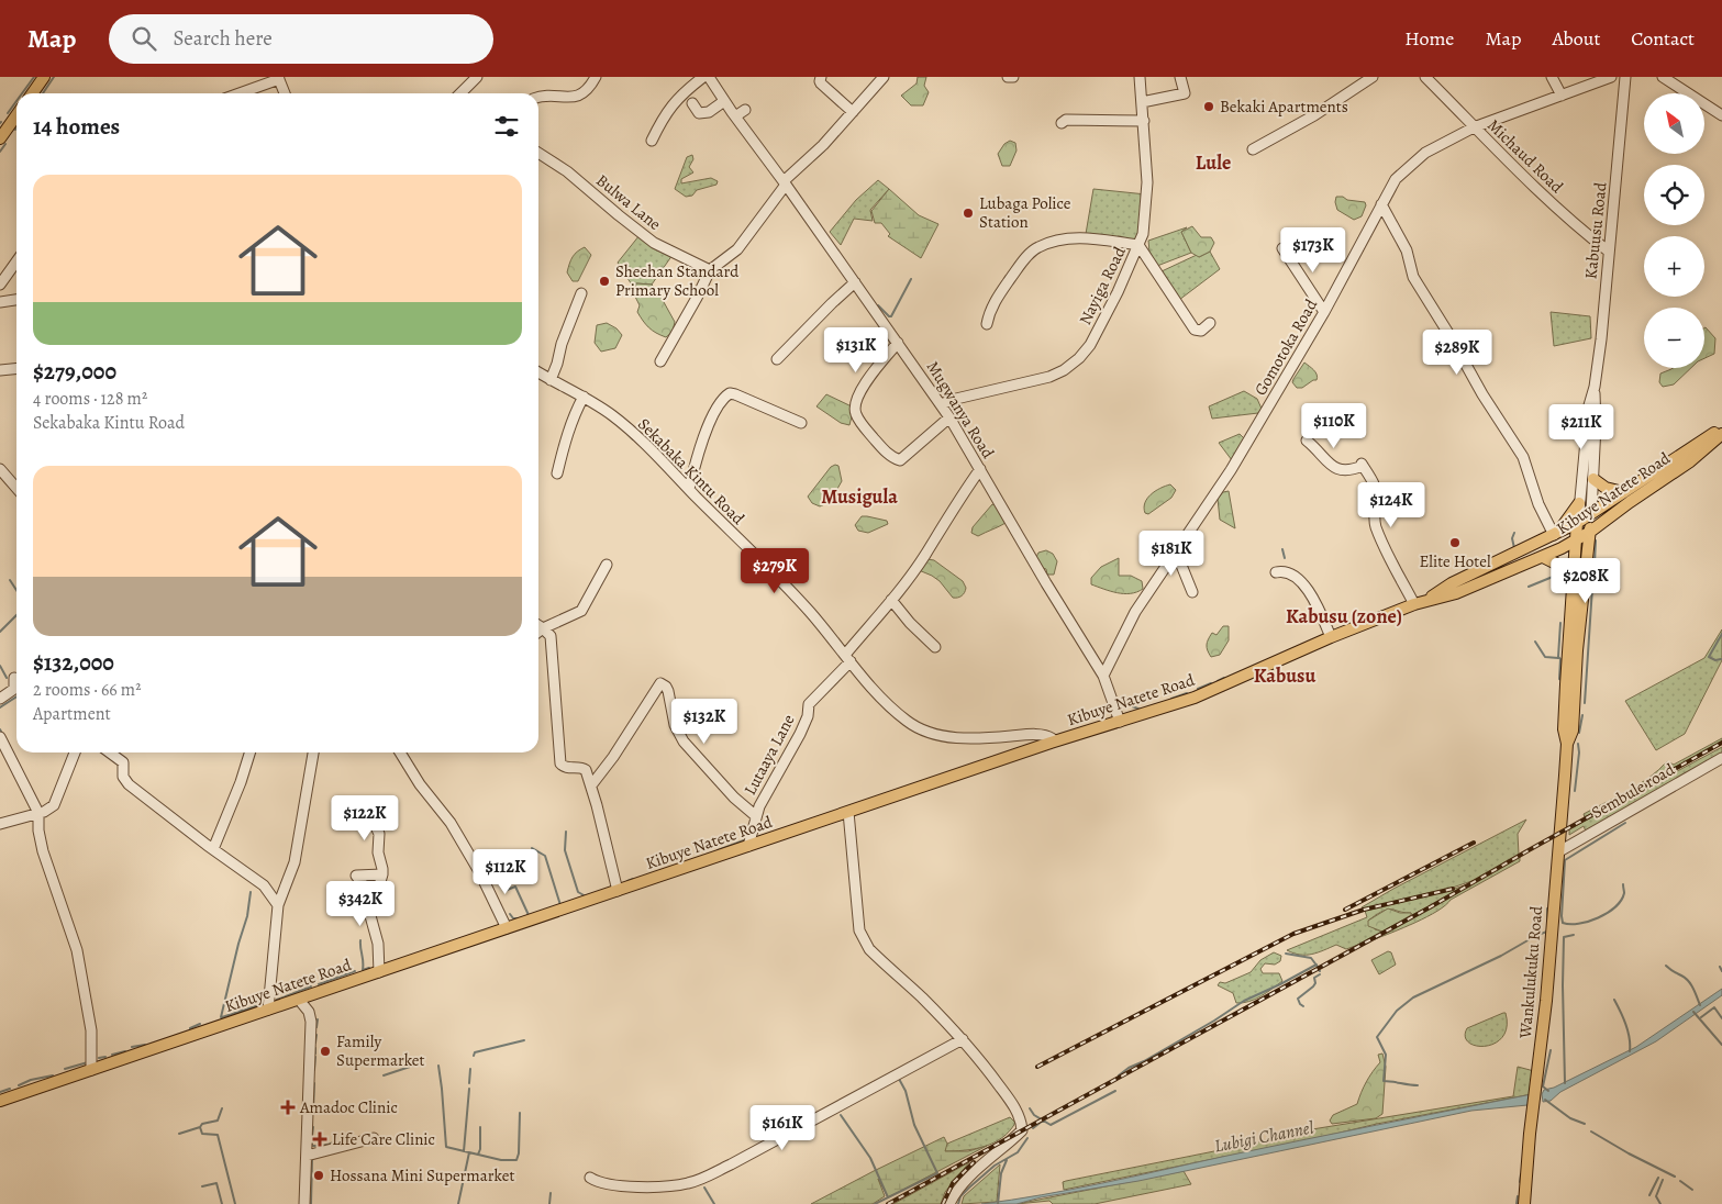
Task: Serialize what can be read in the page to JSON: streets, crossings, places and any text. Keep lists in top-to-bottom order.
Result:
{
  "streets": {
    "main road": ["Kibuye Natete Road", "Wankulukuku Road"],
    "street": [
      "Michaud Road",
      "Bulwa Lane",
      "Kabuusu Road",
      "Nayiga Road",
      "Gomotoka Road",
      "Mugwanya Road",
      "Sekabaka Kintu Road",
      "Lutaaya Lane",
      "Sembule road"
    ]
  },
  "crossings": [
    ["Michaud Road", "Kabuusu Road"],
    ["Michaud Road", "Gomotoka Road"],
    ["Kabuusu Road", "Kibuye Natete Road"],
    ["Kabuusu Road", "Wankulukuku Road"],
    ["Nayiga Road", "Mugwanya Road"],
    ["Gomotoka Road", "Mugwanya Road"],
    ["Mugwanya Road", "Kibuye Natete Road"],
    ["Mugwanya Road", "Lutaaya Lane"],
    ["Sekabaka Kintu Road", "Kibuye Natete Road"],
    ["Sekabaka Kintu Road", "Lutaaya Lane"],
    ["Kibuye Natete Road", "Lutaaya Lane"],
    ["Kibuye Natete Road", "Wankulukuku Road"],
    ["Sembule road", "Wankulukuku Road"]
  ],
  "districts": [
    "Lule",
    "Musigula",
    "Kabusu (zone)",
    "Kabusu"
  ],
  "water": ["Lubigi Channel"],
  "places": {
    "other": [
      "Bekaki Apartments",
      "Lubaga Police Station",
      "Sheehan Standard Primary School",
      "Elite Hotel",
      "Family Supermarket",
      "Hossana Mini Supermarket"
    ],
    "health": ["Amadoc Clinic", "Life Care Clinic"]
  },
  "north": "top left",
  "page": {
    "header": "Map",
    "search": "Search here",
    "nav": [
      "Home",
      "Map",
      "About",
      "Contact"
    ],
    "map_buttons": ["+", "−"],
    "heading": "14 homes",
    "list": [
      {
        "name": "$279,000",
        "note": "4 rooms · 128 m² · Sekabaka Kintu Road"
      },
      {
        "name": "$132,000",
        "note": "2 rooms · 66 m² · Apartment"
      }
    ],
    "price": [
      "$173K",
      "$131K",
      "$289K",
      "$110K",
      "$211K",
      "$124K",
      "$181K",
      "$279K",
      "$208K",
      "$132K",
      "$122K",
      "$112K",
      "$342K",
      "$161K"
    ]
  }
}
